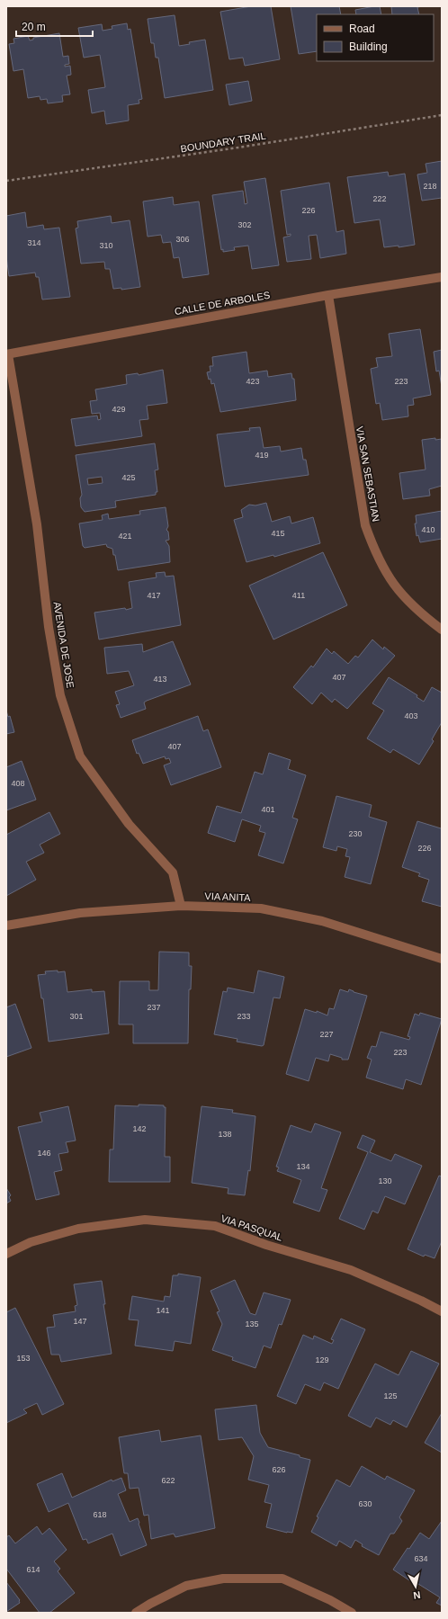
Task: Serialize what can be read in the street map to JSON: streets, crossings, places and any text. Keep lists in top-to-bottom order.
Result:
{
  "streets": {
    "street": [
      "CALLE DE ARBOLES",
      "VIA SAN SEBASTIAN",
      "AVENIDA DE JOSE",
      "VIA ANITA",
      "VIA PASQUAL"
    ],
    "path": ["BOUNDARY TRAIL"]
  },
  "crossings": [
    ["CALLE DE ARBOLES", "VIA SAN SEBASTIAN"],
    ["CALLE DE ARBOLES", "AVENIDA DE JOSE"],
    ["AVENIDA DE JOSE", "VIA ANITA"]
  ],
  "house_numbers": [
    "218",
    "222",
    "226",
    "302",
    "306",
    "314",
    "310",
    "423",
    "223",
    "429",
    "419",
    "425",
    "410",
    "415",
    "421",
    "417",
    "411",
    "407",
    "413",
    "403",
    "407",
    "408",
    "401",
    "230",
    "226",
    "237",
    "301",
    "233",
    "227",
    "223",
    "142",
    "138",
    "146",
    "134",
    "130",
    "141",
    "147",
    "135",
    "153",
    "129",
    "125",
    "626",
    "622",
    "630",
    "618",
    "634",
    "614"
  ],
  "legend": ["Road", "Building"],
  "scale_bar": "20 m",
  "north": "bottom"
}
